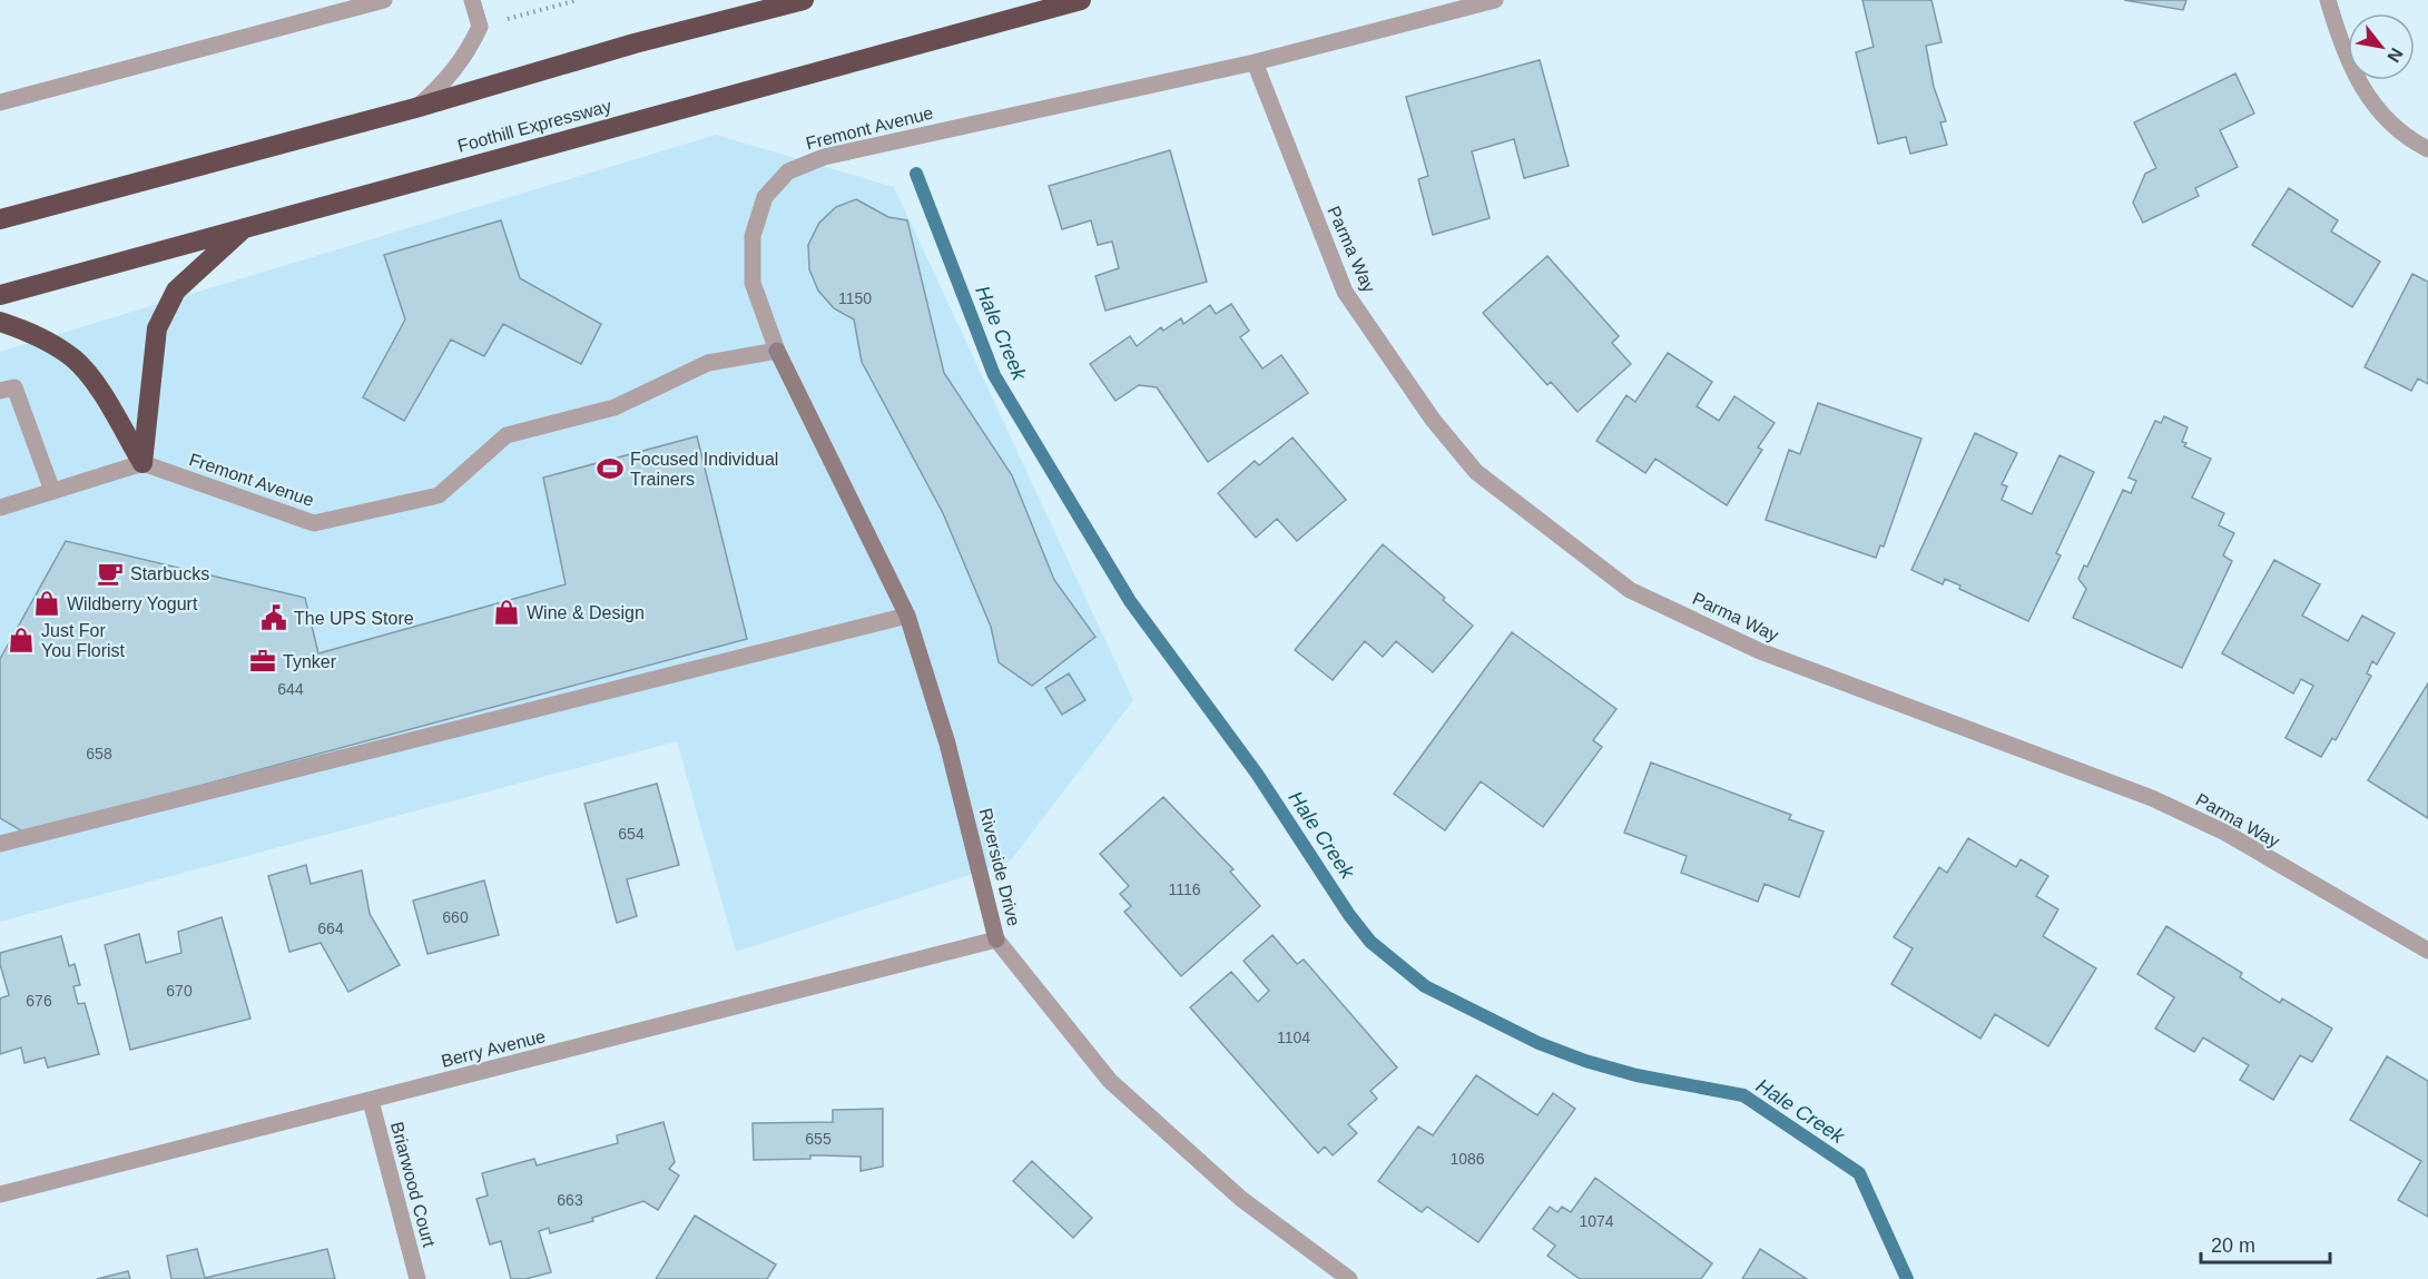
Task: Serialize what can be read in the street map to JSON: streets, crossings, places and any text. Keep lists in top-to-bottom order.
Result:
{
  "streets": {
    "highway": ["Foothill Expressway"],
    "street": [
      "Fremont Avenue",
      "Parma Way",
      "Riverside Drive",
      "Berry Avenue",
      "Briarwood Court"
    ]
  },
  "crossings": [
    ["Fremont Avenue", "Parma Way"],
    ["Fremont Avenue", "Riverside Drive"],
    ["Riverside Drive", "Berry Avenue"],
    ["Berry Avenue", "Briarwood Court"]
  ],
  "water": ["Hale Creek"],
  "places": {
    "sports": ["Focused Individual Trainers"],
    "cafe": ["Starbucks"],
    "shop": ["Wildberry Yogurt", "Wine & Design", "Just For You Florist"],
    "public building": ["The UPS Store"],
    "office": ["Tynker"]
  },
  "house_numbers": [
    "1150",
    "644",
    "658",
    "654",
    "1116",
    "660",
    "664",
    "670",
    "676",
    "1104",
    "655",
    "1086",
    "663",
    "1074"
  ],
  "scale_bar": "20 m",
  "north": "bottom right"
}
